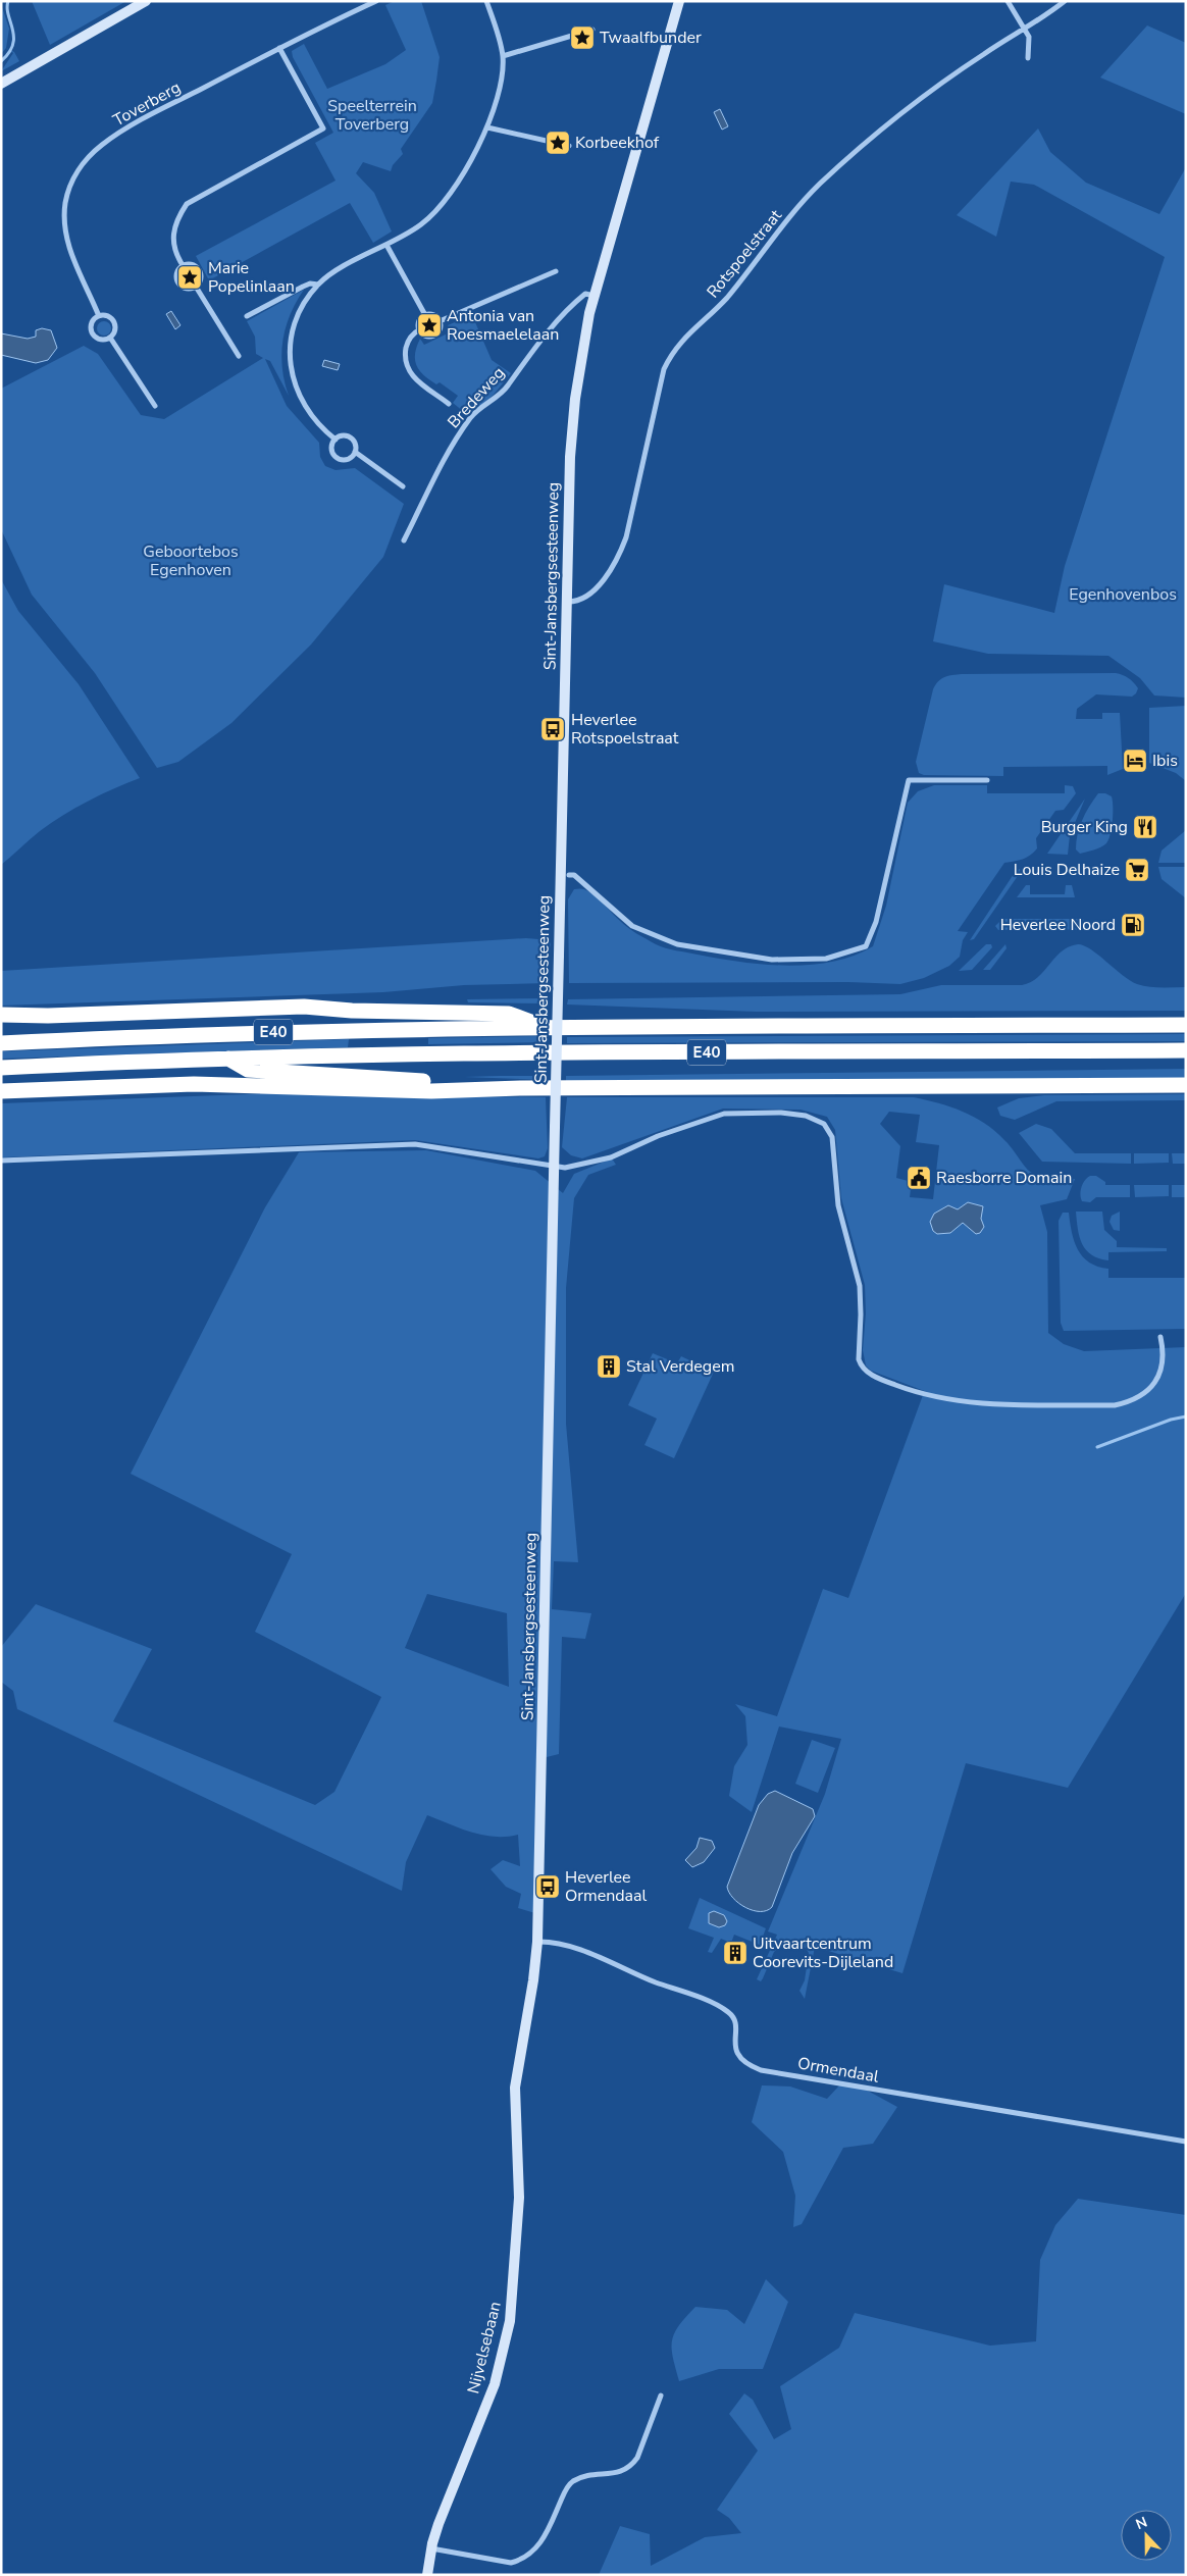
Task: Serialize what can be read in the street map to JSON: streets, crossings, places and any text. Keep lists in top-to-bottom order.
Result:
{
  "streets": {
    "highway": ["E40"],
    "main road": ["Sint-Jansbergsesteenweg", "Nijvelsebaan"],
    "street": [
      "Toverberg",
      "Rotspoelstraat",
      "Bredeweg",
      "Ormendaal"
    ]
  },
  "crossings": [
    ["Rotspoelstraat", "Sint-Jansbergsesteenweg"],
    ["Bredeweg", "Sint-Jansbergsesteenweg"],
    ["Sint-Jansbergsesteenweg", "Ormendaal"],
    ["Sint-Jansbergsesteenweg", "Nijvelsebaan"]
  ],
  "parks": ["Speelterrein Toverberg", "Geboortebos Egenhoven", "Egenhovenbos"],
  "places": {
    "place": [
      "Twaalfbunder",
      "Korbeekhof",
      "Marie Popelinlaan",
      "Antonia van Roesmaelelaan"
    ],
    "bus stop": ["Heverlee Rotspoelstraat", "Heverlee Ormendaal"],
    "hotel": ["Ibis"],
    "restaurant": ["Burger King"],
    "supermarket": ["Louis Delhaize"],
    "fuel station": ["Heverlee Noord"],
    "public building": ["Raesborre Domain"],
    "building": ["Stal Verdegem", "Uitvaartcentrum Coorevits-Dijleland"]
  },
  "north": "top"
}
